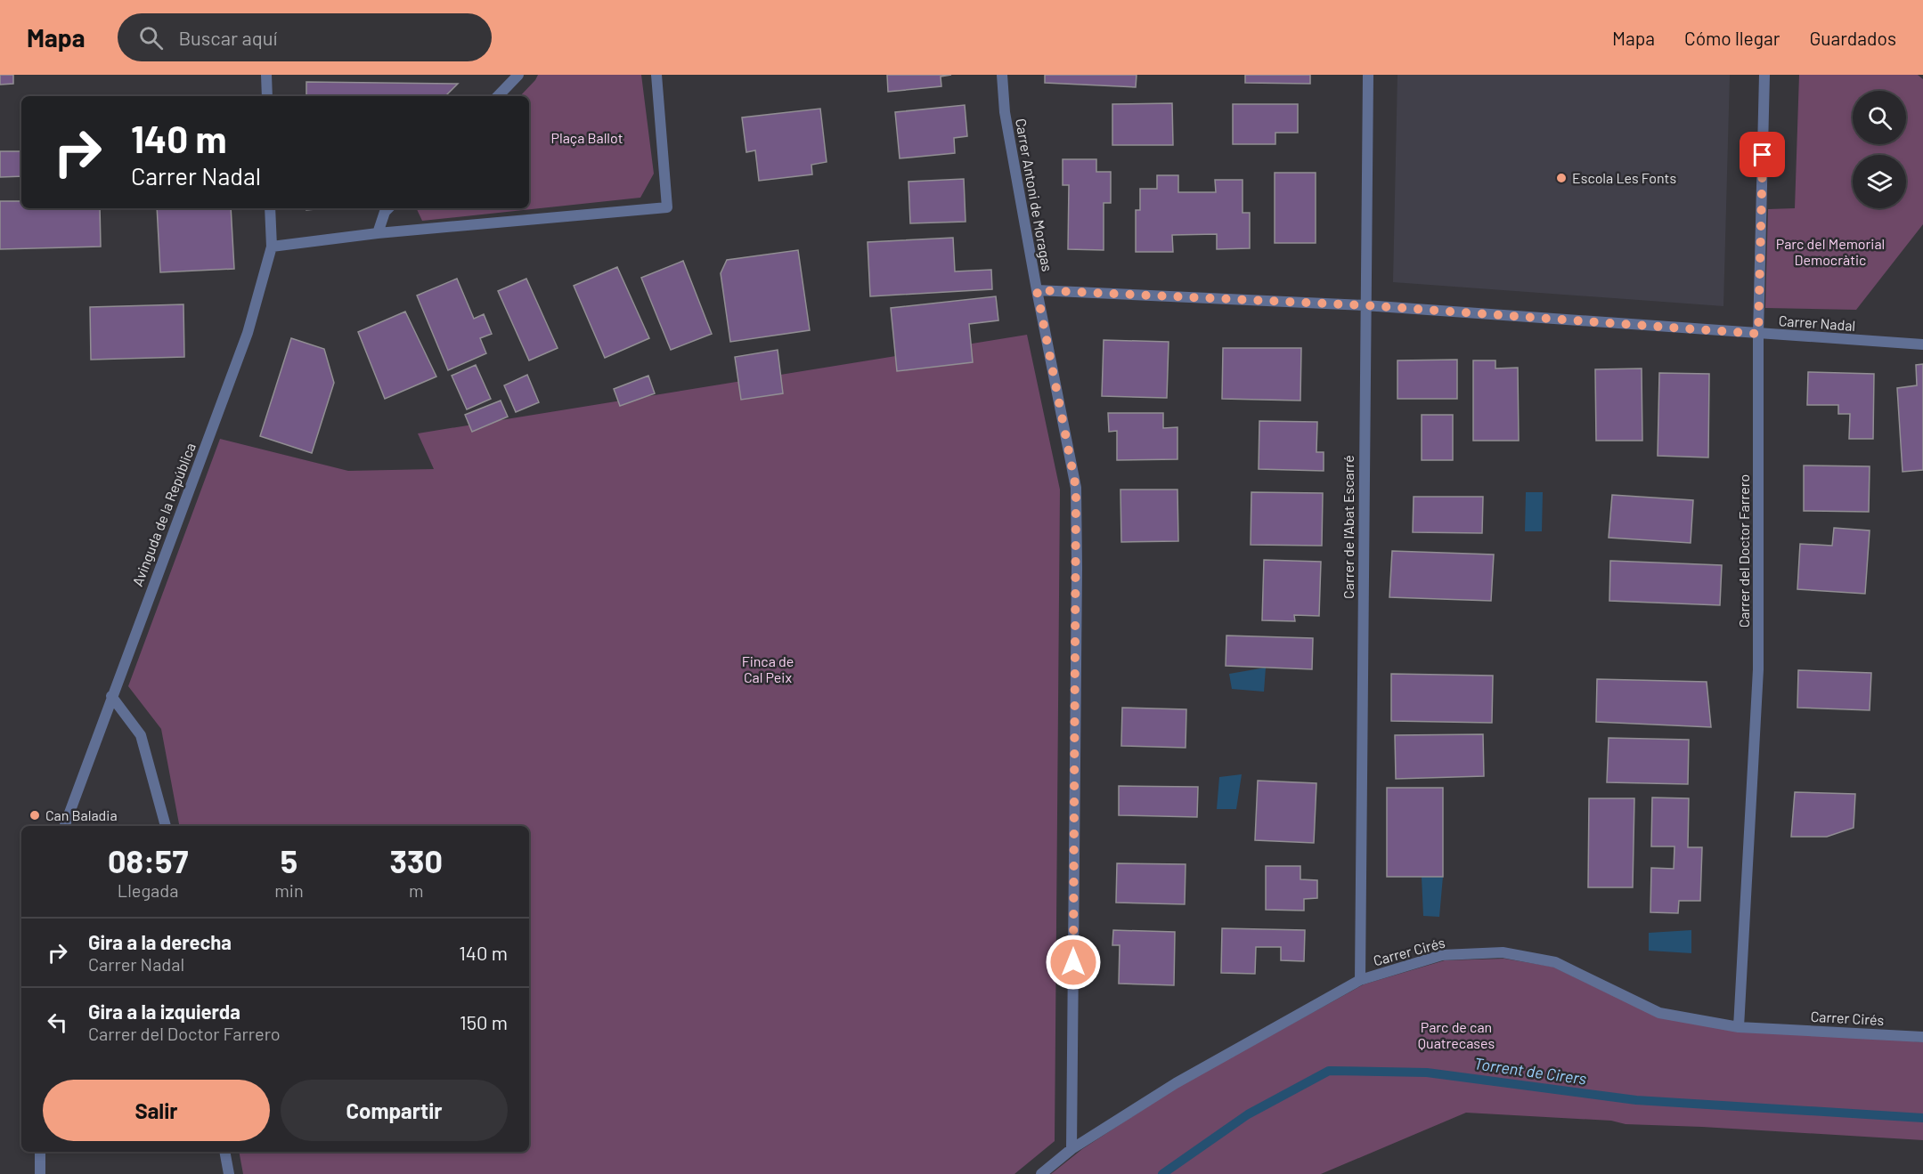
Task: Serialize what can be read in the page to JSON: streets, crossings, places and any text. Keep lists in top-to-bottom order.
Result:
{
  "streets": {
    "street": [
      "Carrer Antoni de Moragas",
      "Carrer Nadal",
      "Avinguda de la República",
      "Carrer de l'Abat Escarré",
      "Carrer del Doctor Farrero",
      "Carrer Cirés"
    ]
  },
  "crossings": [
    ["Carrer Antoni de Moragas", "Carrer Nadal"],
    ["Carrer Antoni de Moragas", "Carrer Cirés"],
    ["Carrer Nadal", "Carrer de l'Abat Escarré"],
    ["Carrer Nadal", "Carrer del Doctor Farrero"],
    ["Carrer de l'Abat Escarré", "Carrer Cirés"],
    ["Carrer del Doctor Farrero", "Carrer Cirés"]
  ],
  "water": ["Torrent de Cirers"],
  "parks": [
    "Plaça Ballot",
    "Parc del Memorial Democràtic",
    "Finca de Cal Peix",
    "Parc de can Quatrecases"
  ],
  "places": ["Escola Les Fonts", "Can Baladia"],
  "page": {
    "header": "Mapa",
    "search": "Buscar aquí",
    "nav": ["Mapa", "Cómo llegar", "Guardados"],
    "turn": ["140 m", "Carrer Nadal"],
    "eta": [
      "08:57",
      "Llegada",
      "5",
      "min",
      "330",
      "m"
    ],
    "list": [
      {
        "name": "Gira a la derecha",
        "note": "Carrer Nadal",
        "value": "140 m"
      },
      {
        "name": "Gira a la izquierda",
        "note": "Carrer del Doctor Farrero",
        "value": "150 m"
      }
    ],
    "buttons": ["Salir", "Compartir"]
  }
}
